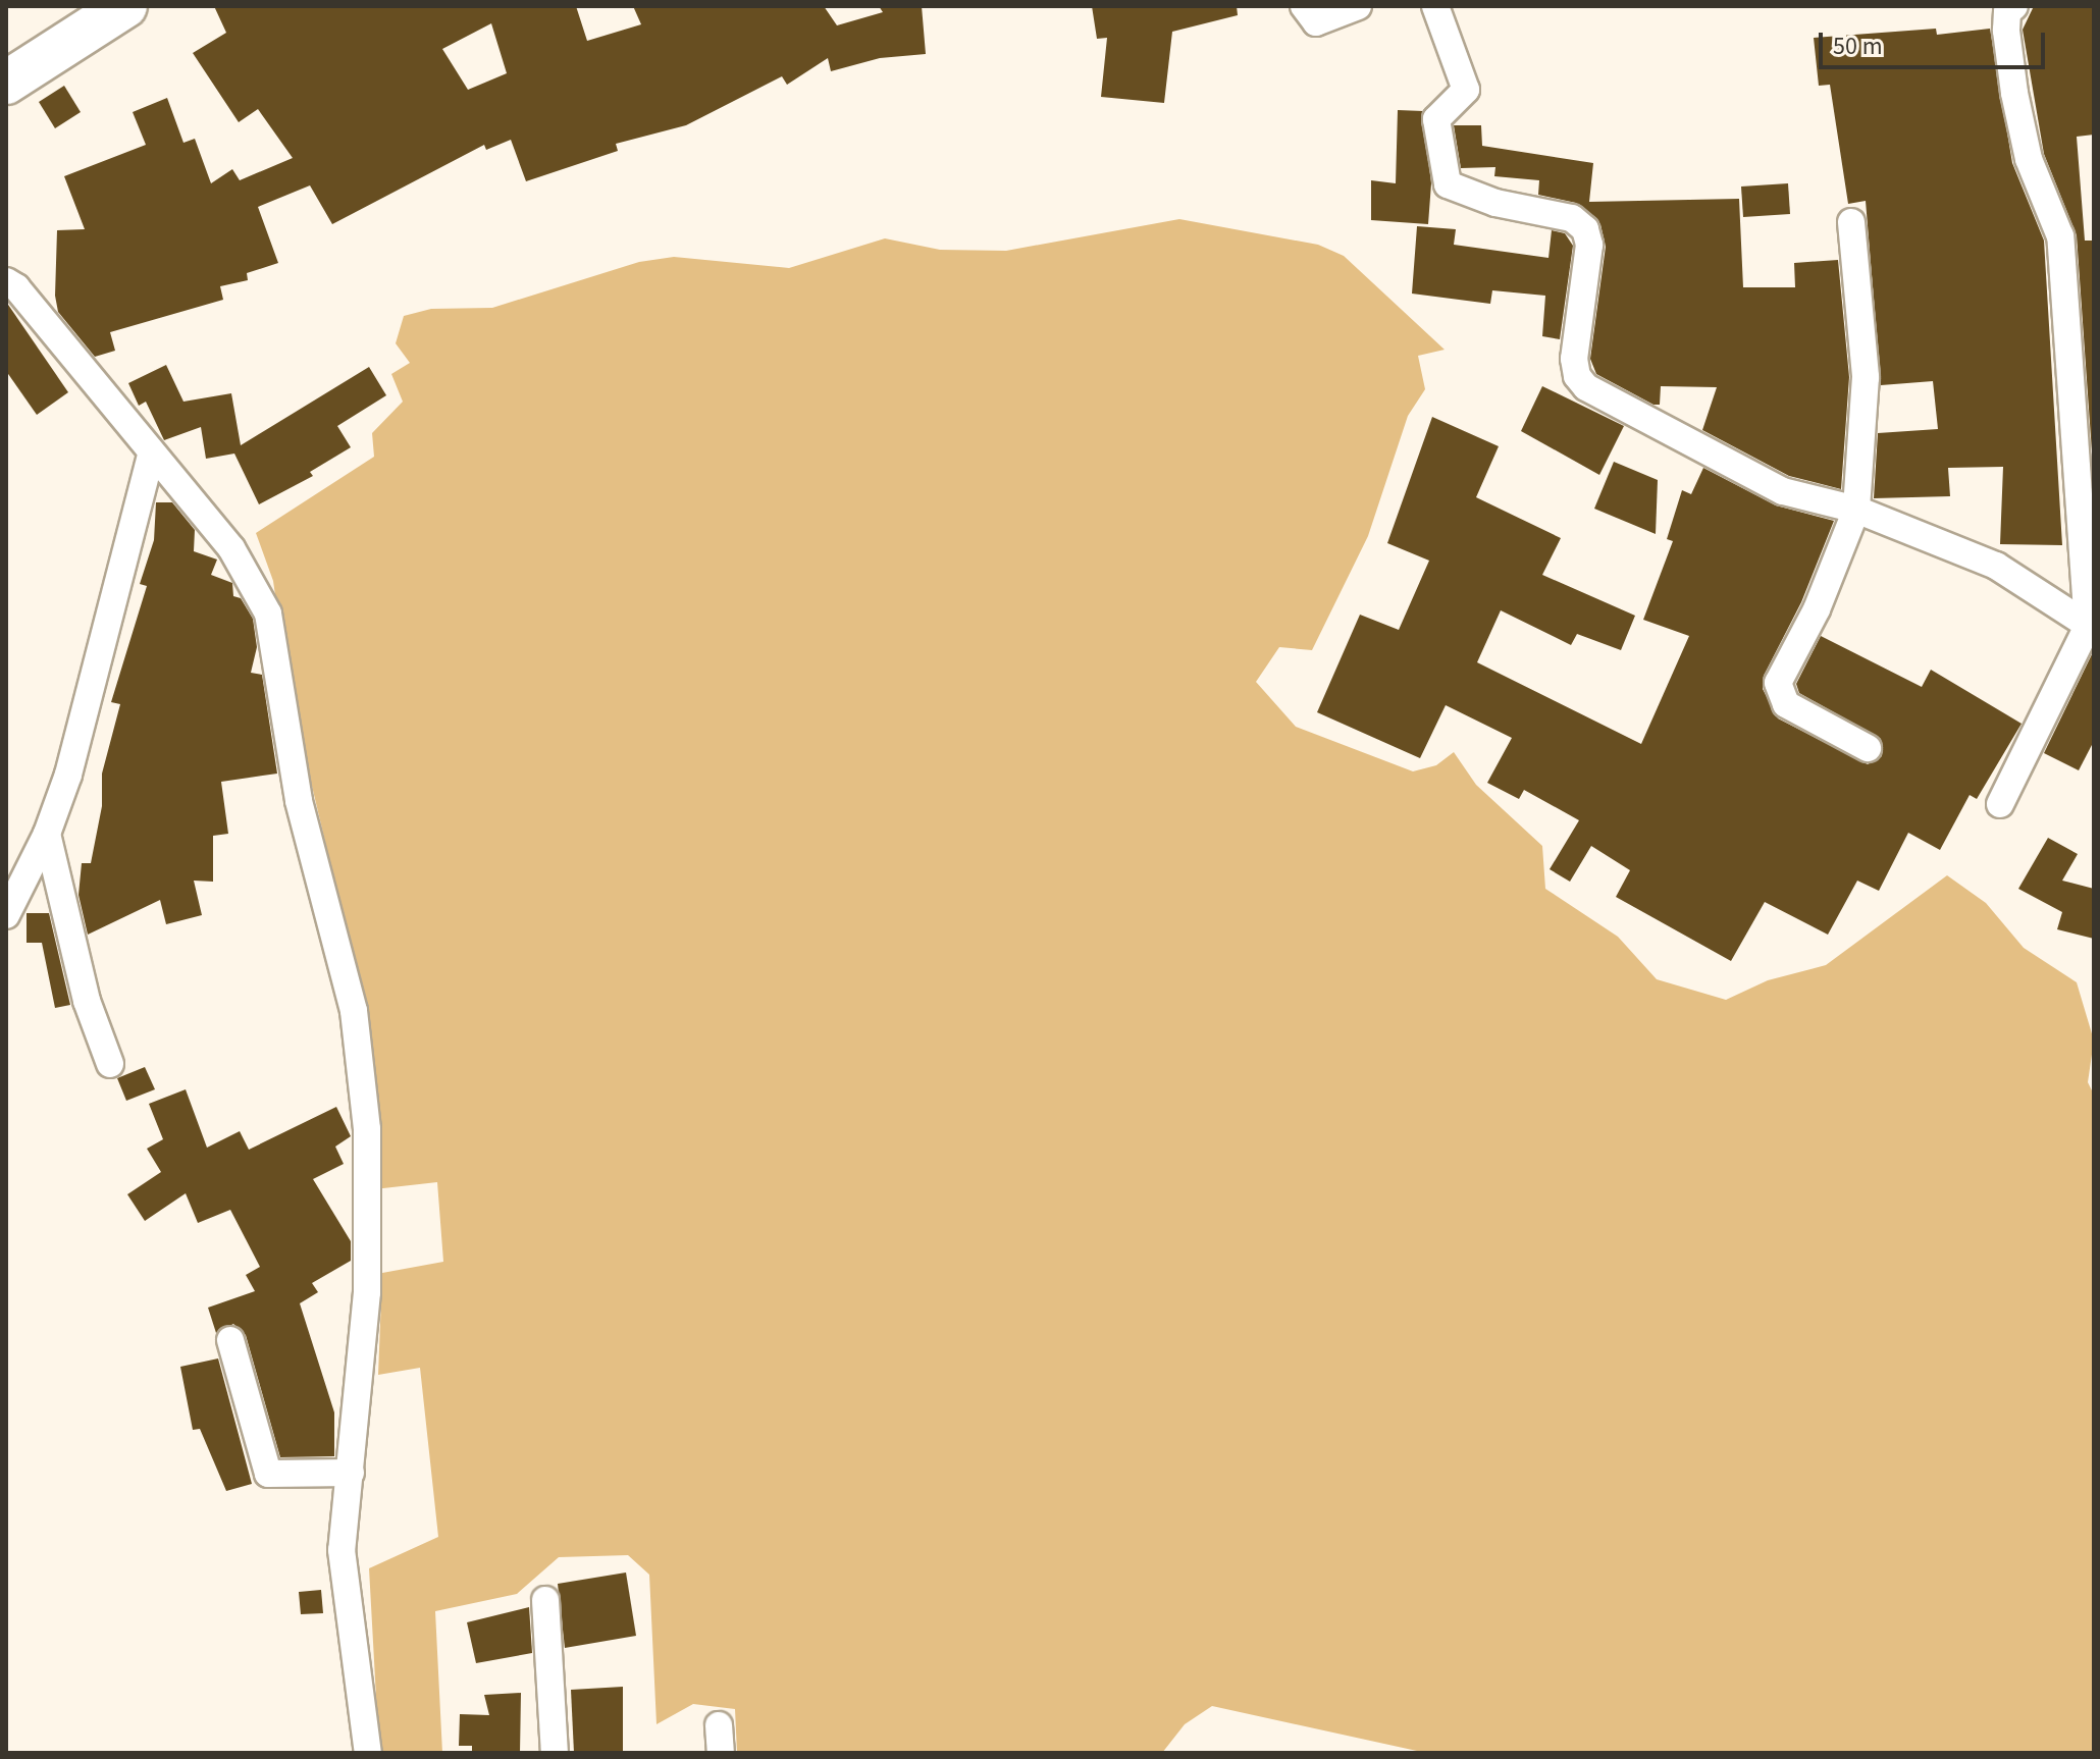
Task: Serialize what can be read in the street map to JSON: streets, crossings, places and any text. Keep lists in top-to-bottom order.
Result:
{
  "scale_bar": "50 m"
}
